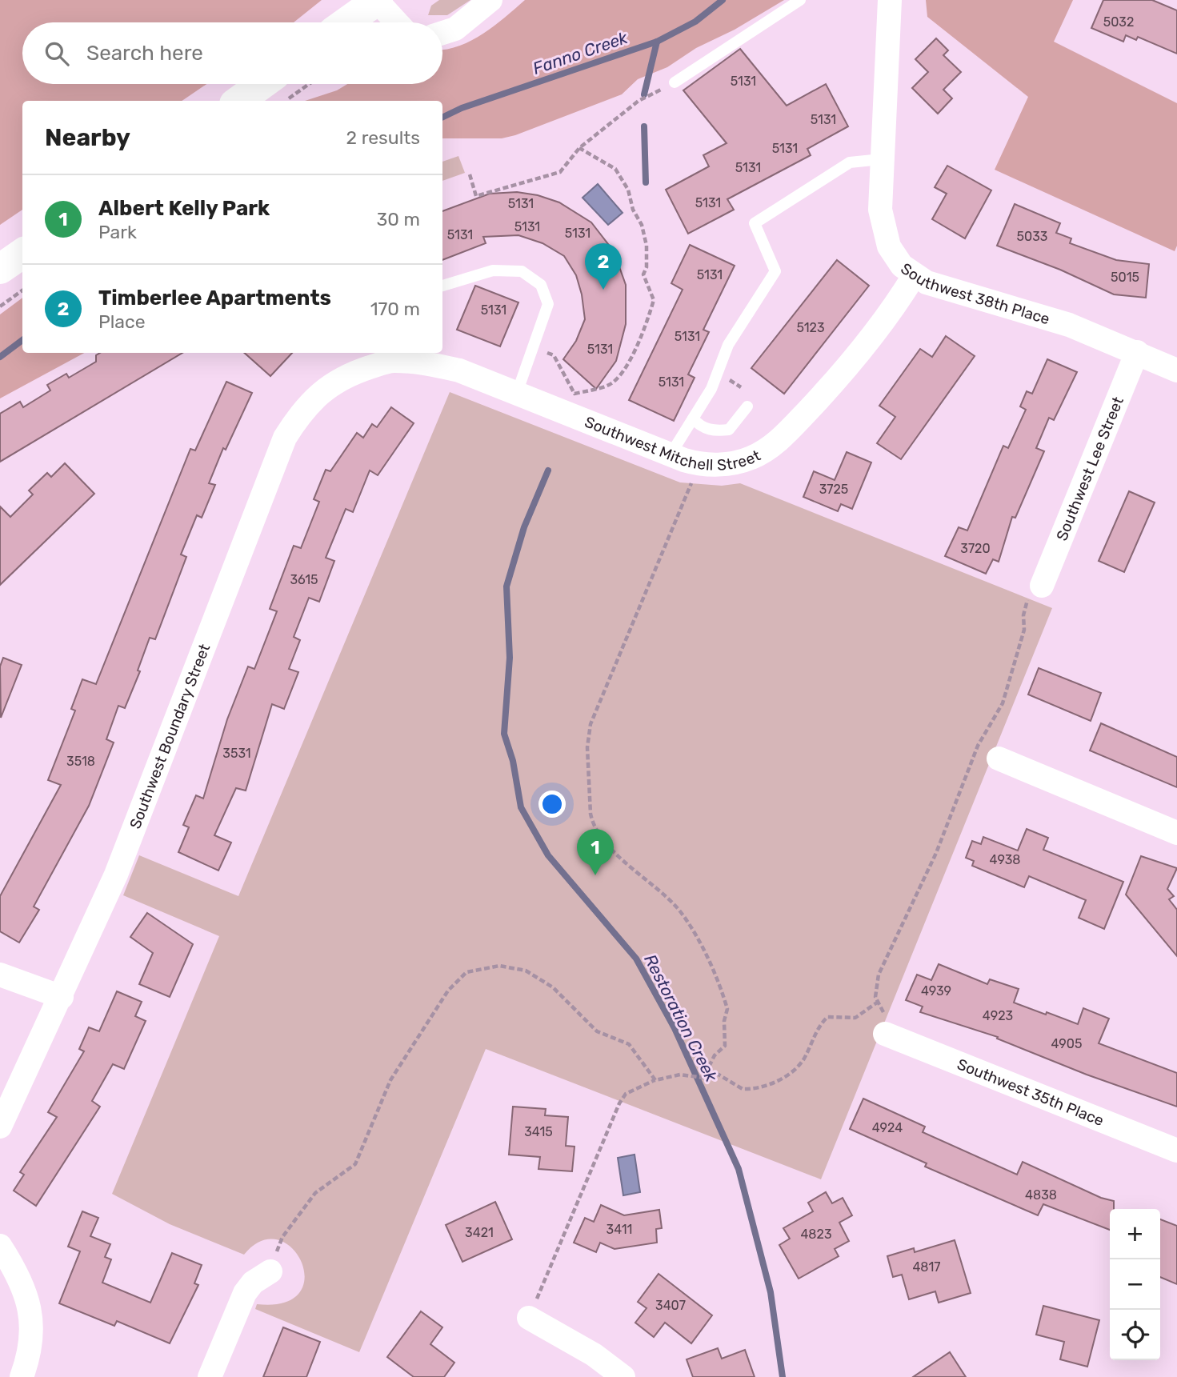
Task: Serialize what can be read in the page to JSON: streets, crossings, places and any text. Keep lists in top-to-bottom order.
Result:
{
  "streets": {
    "street": [
      "Southwest 38th Place",
      "Southwest Mitchell Street",
      "Southwest Lee Street",
      "Southwest Boundary Street",
      "Southwest 35th Place"
    ]
  },
  "crossings": [
    ["Southwest 38th Place", "Southwest Mitchell Street"],
    ["Southwest 38th Place", "Southwest Lee Street"],
    ["Southwest Mitchell Street", "Southwest Boundary Street"]
  ],
  "water": ["Fanno Creek", "Restoration Creek"],
  "house_numbers": [
    "5032",
    "5131",
    "5131",
    "5131",
    "5131",
    "5131",
    "5131",
    "5131",
    "5131",
    "5131",
    "5033",
    "5131",
    "5015",
    "5131",
    "5123",
    "5131",
    "5131",
    "5131",
    "3725",
    "3720",
    "3615",
    "3531",
    "3518",
    "4938",
    "4939",
    "4923",
    "4905",
    "4924",
    "3415",
    "4838",
    "3411",
    "3421",
    "4823",
    "4817",
    "3407"
  ],
  "page": {
    "search": "Search here",
    "heading": ["Nearby", "2 results"],
    "list": [
      {
        "mark": "1",
        "name": "Albert Kelly Park",
        "note": "Park",
        "value": "30 m"
      },
      {
        "mark": "2",
        "name": "Timberlee Apartments",
        "note": "Place",
        "value": "170 m"
      }
    ],
    "pins": ["2", "1"],
    "map_buttons": ["+", "−"]
  }
}
